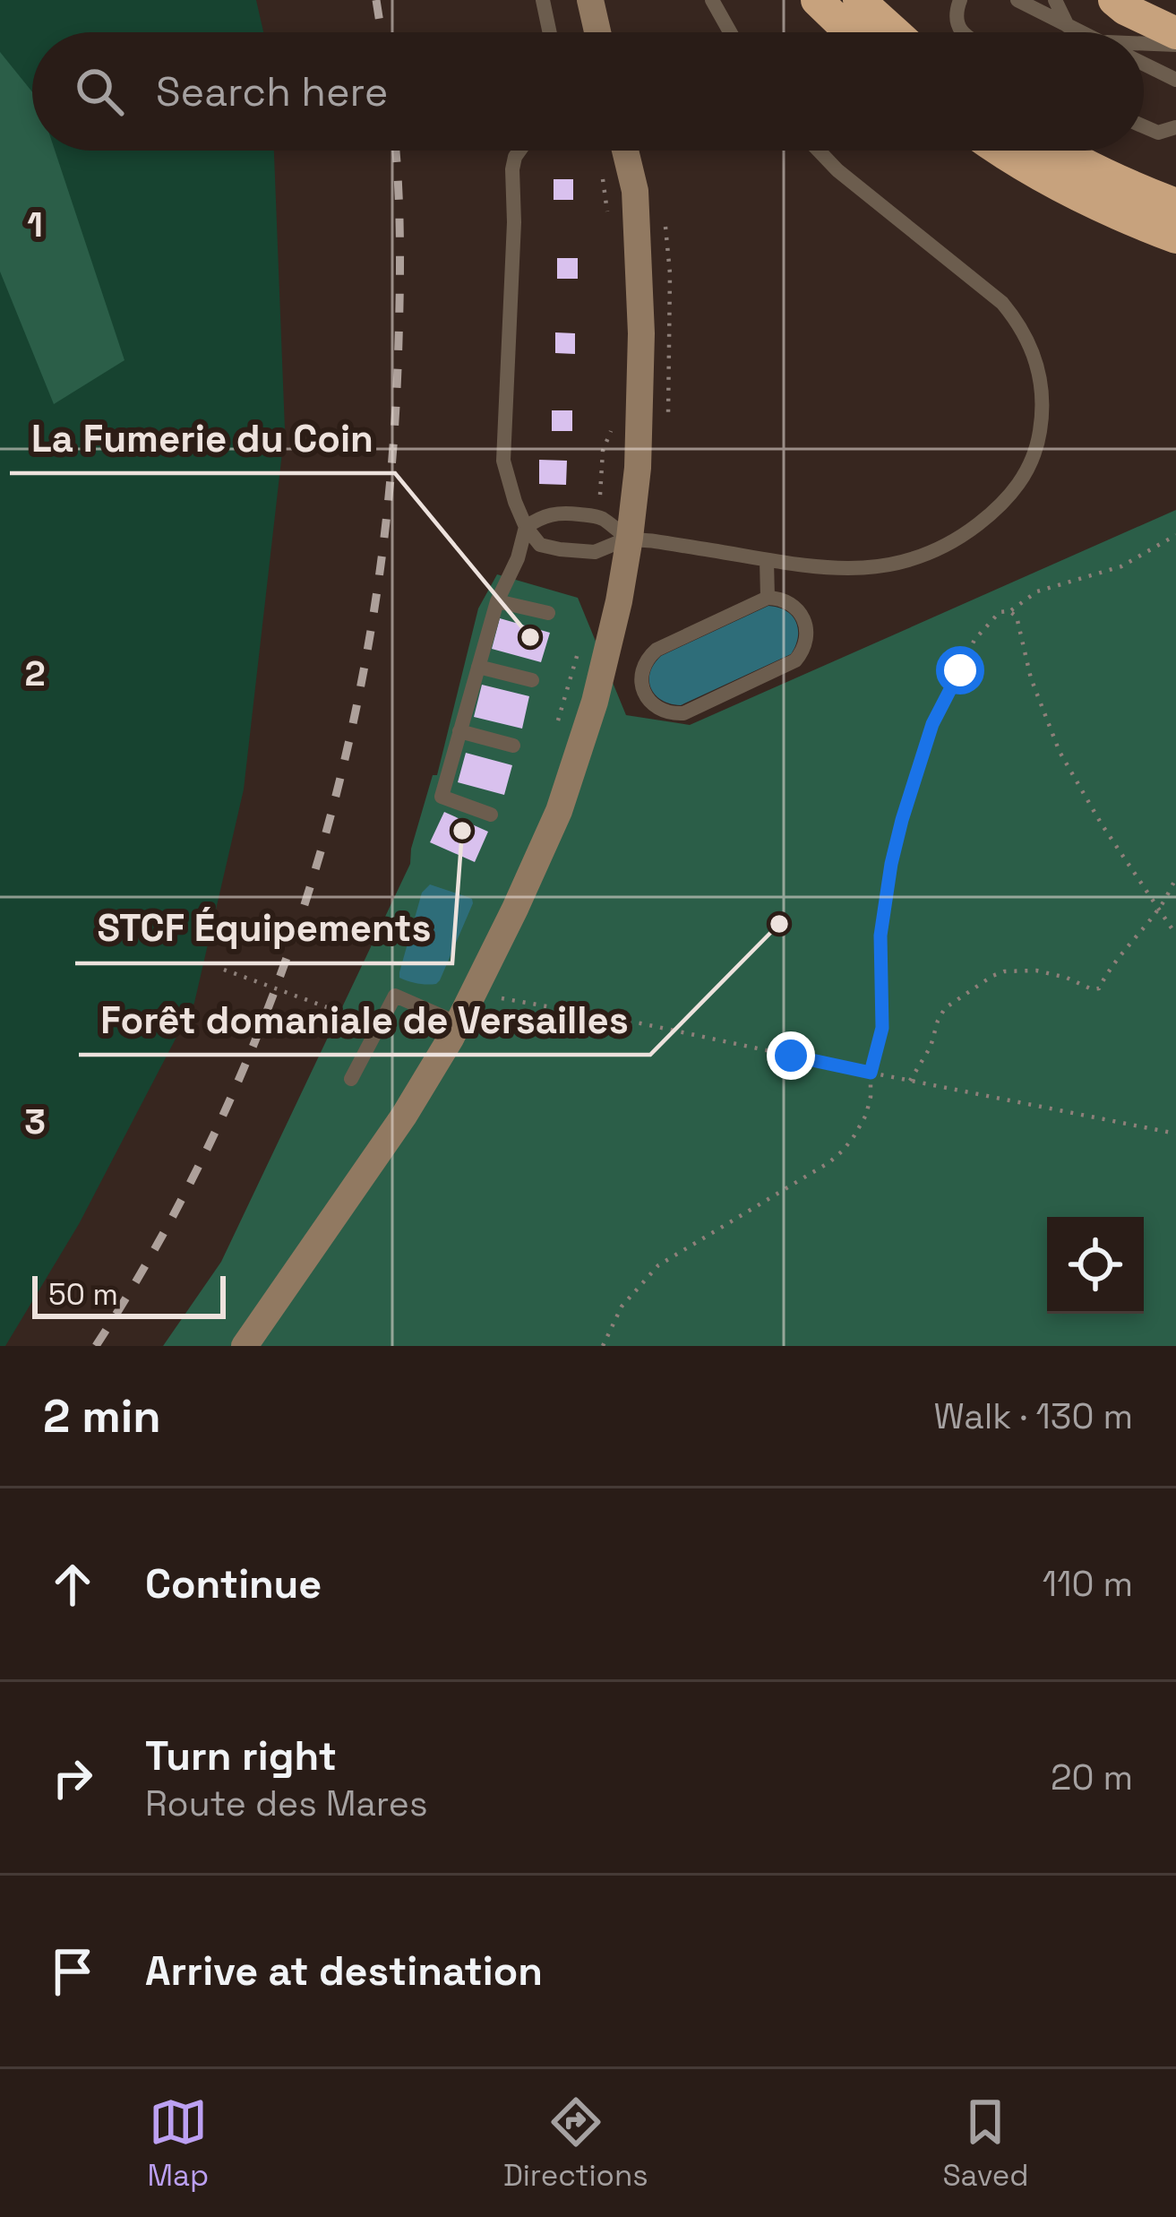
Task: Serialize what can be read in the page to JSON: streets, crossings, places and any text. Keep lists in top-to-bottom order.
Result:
{
  "places": ["La Fumerie du Coin", "STCF Équipements", "Forêt domaniale de Versailles"],
  "scale_bar": "50 m",
  "page": {
    "search": "Search here",
    "scale": "50 m",
    "heading": ["2 min", "Walk · 130 m"],
    "list": [
      ["Continue", "110 m"],
      ["Turn right", "Route des Mares", "20 m"],
      "Arrive at destination"
    ],
    "nav": ["Map", "Directions", "Saved"]
  },
  "grid": {
    "rows": ["1", "2", "3"]
  }
}
